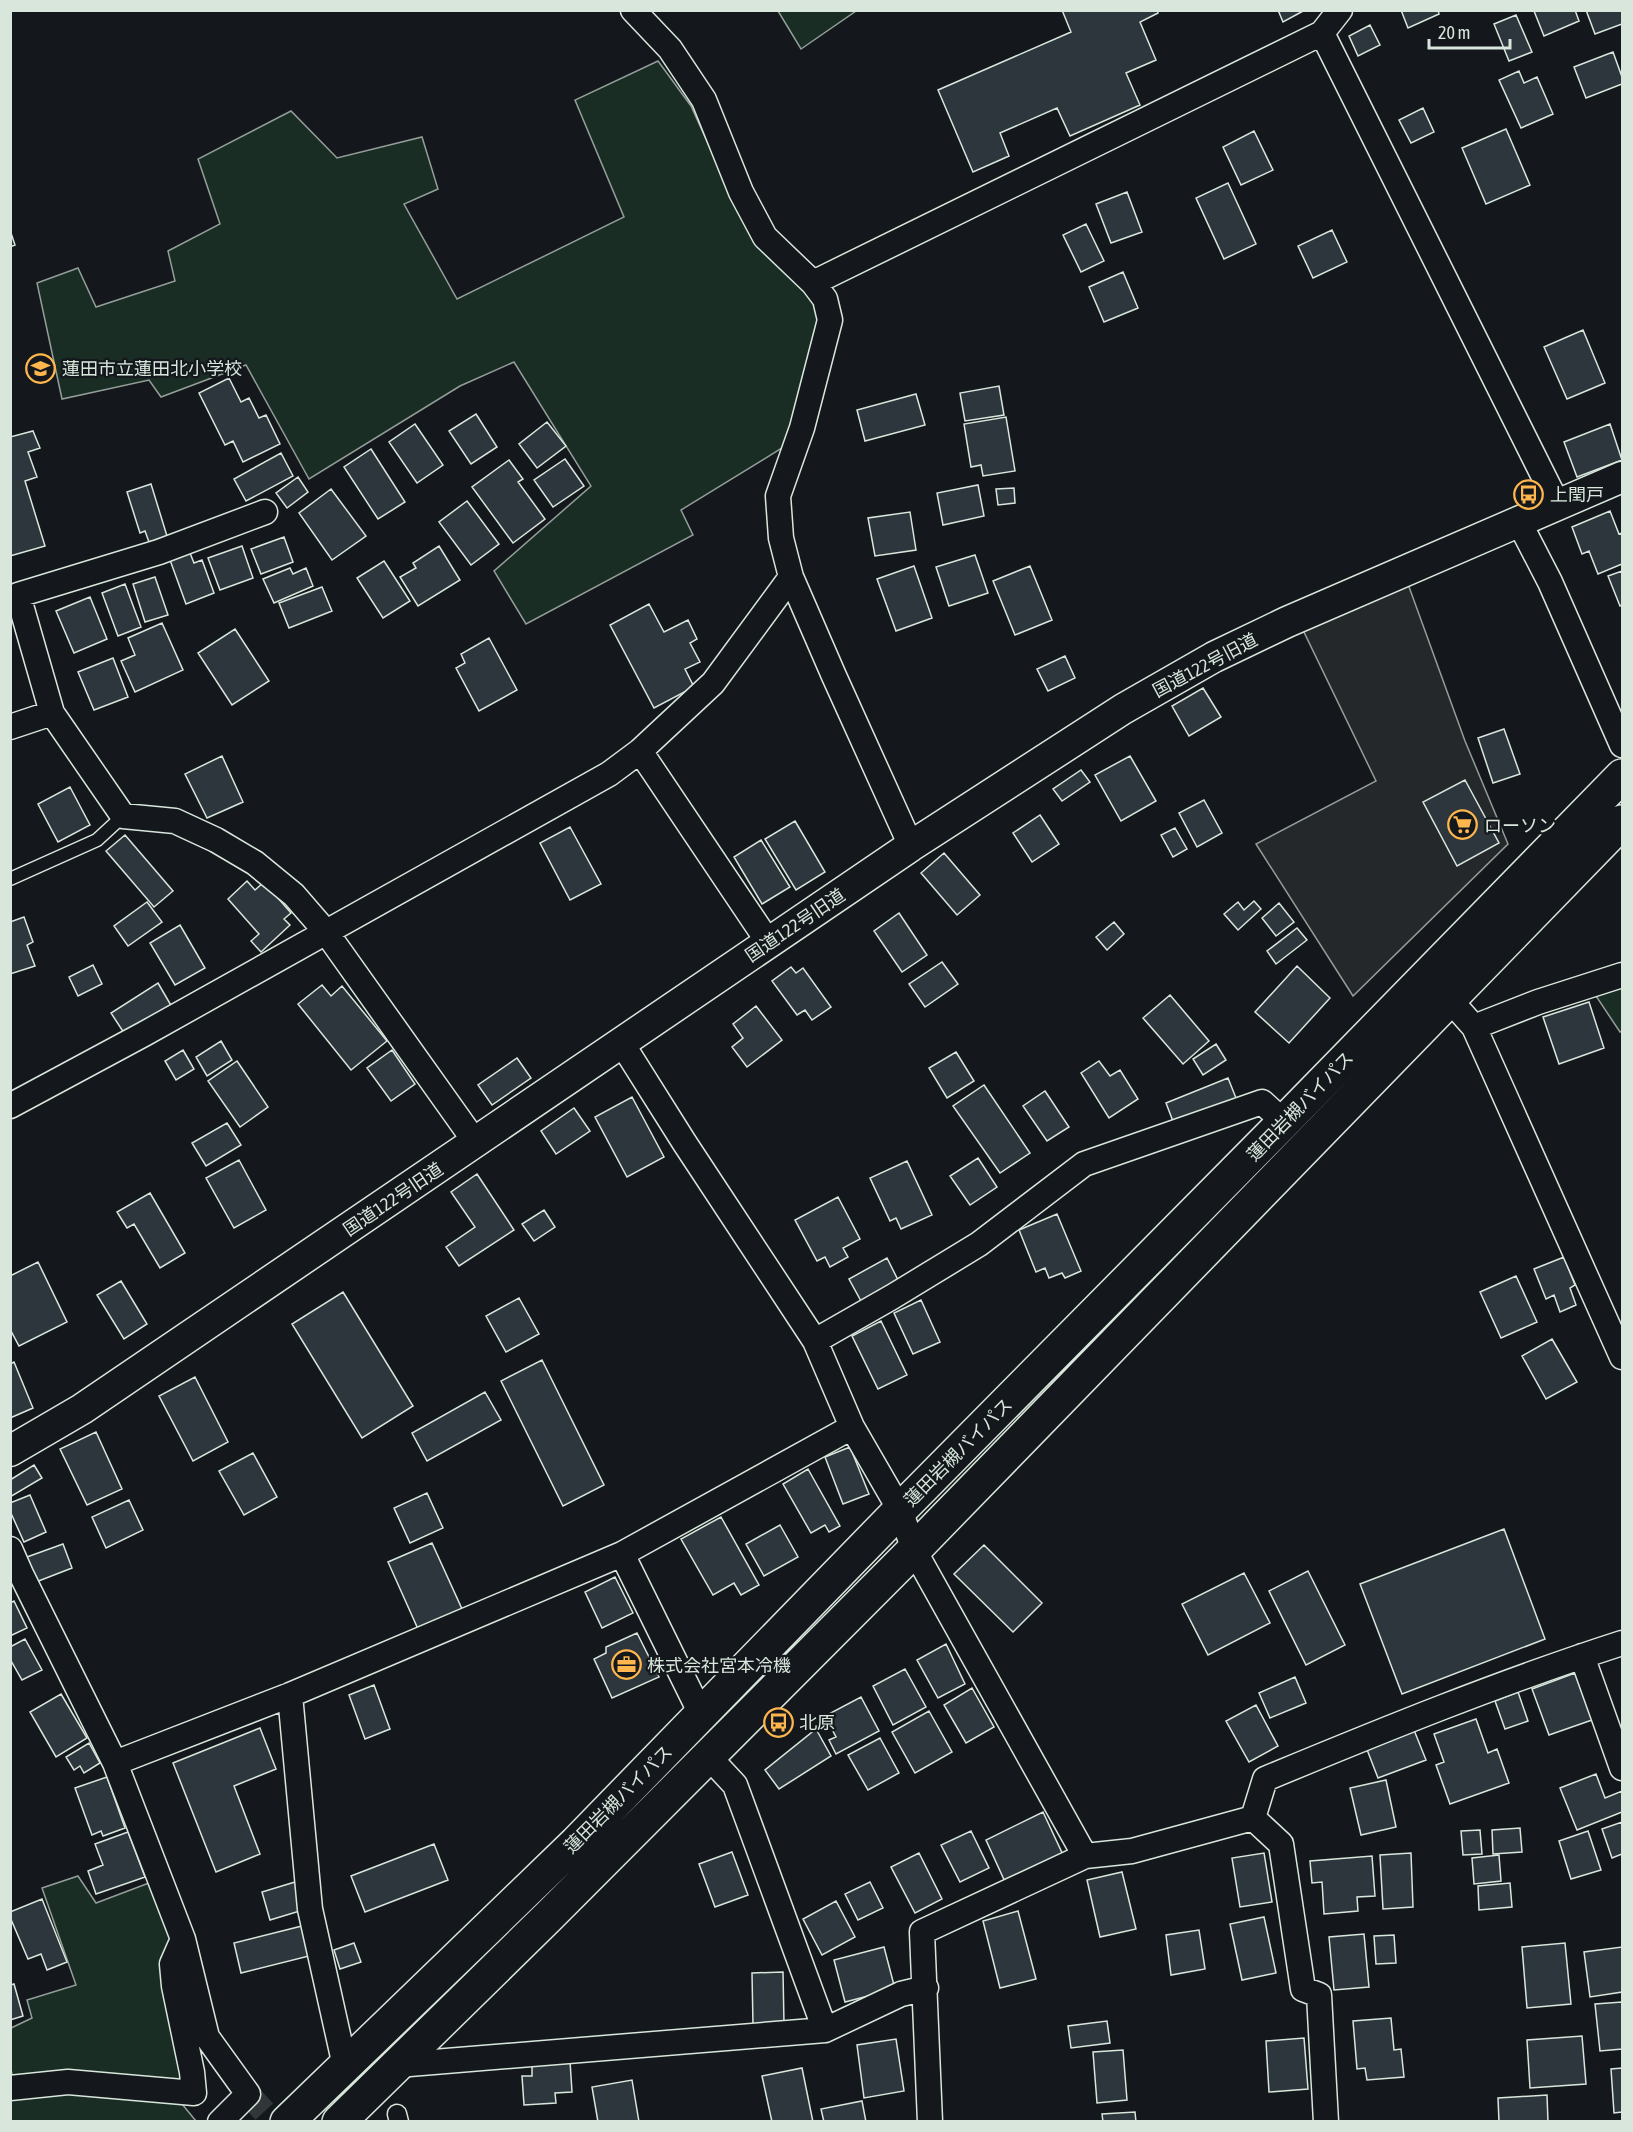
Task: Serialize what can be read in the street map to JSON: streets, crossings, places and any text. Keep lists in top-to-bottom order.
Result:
{
  "streets": {
    "highway": ["蓮田岩槻バイパス"],
    "street": ["国道122号旧道"]
  },
  "places": {
    "school or university": ["蓮田市立蓮田北小学校"],
    "bus stop": ["上閏戸", "北原"],
    "supermarket": ["ローソン"],
    "office": ["株式会社宮本冷機"]
  },
  "scale_bar": "20 m"
}
